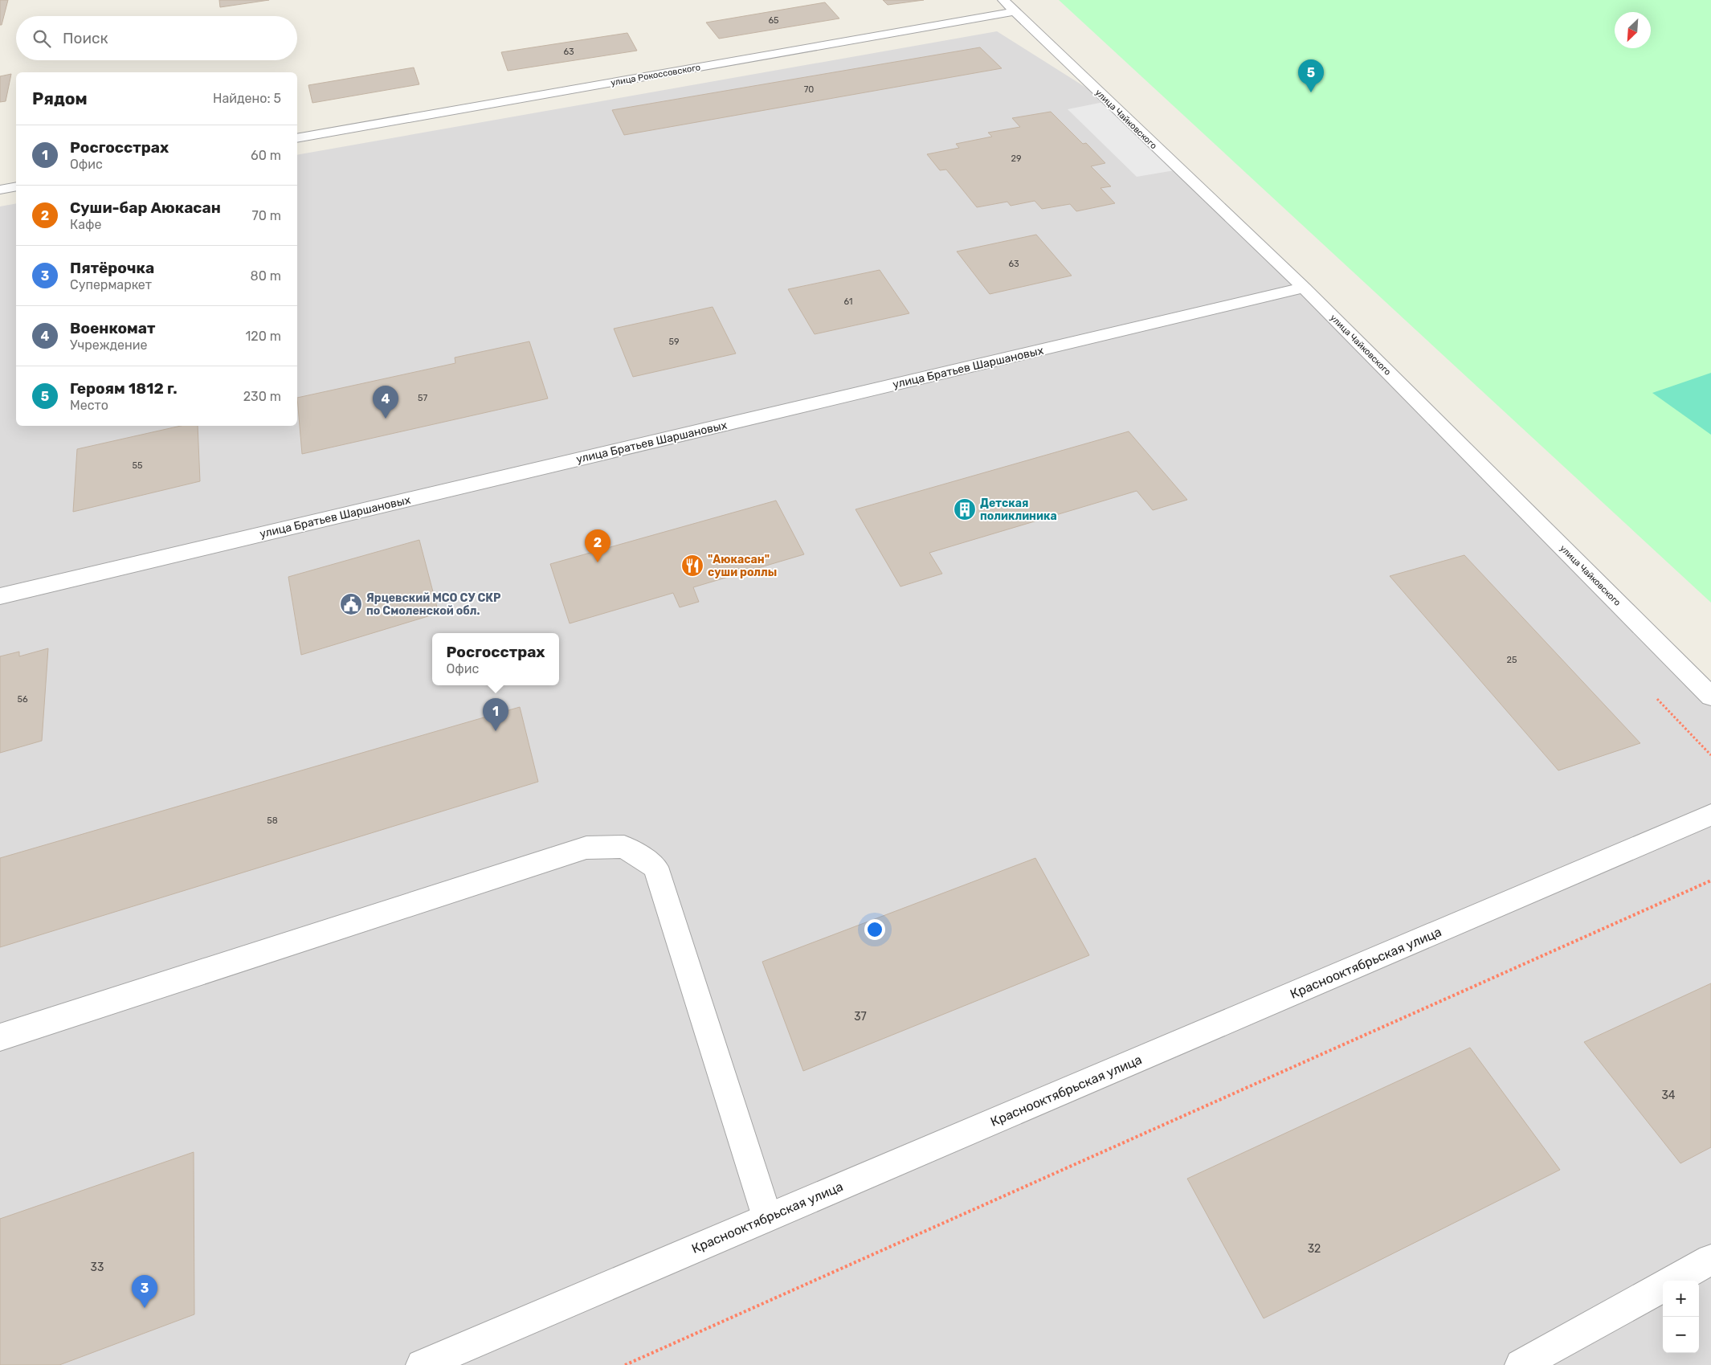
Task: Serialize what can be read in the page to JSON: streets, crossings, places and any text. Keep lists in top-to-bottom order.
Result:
{
  "streets": {
    "street": [
      "улица Рокоссовского",
      "улица Чайковского",
      "улица Братьев Шаршановых",
      "Краснооктябрьская улица"
    ]
  },
  "crossings": [
    ["улица Рокоссовского", "улица Чайковского"],
    ["улица Чайковского", "улица Братьев Шаршановых"]
  ],
  "places": {
    "building": ["Детская поликлиника"],
    "restaurant": ["\"Аюкасан\" суши роллы"],
    "public building": ["Ярцевский МСО СУ СКР по Смоленской обл."]
  },
  "house_numbers": [
    "65",
    "63",
    "70",
    "29",
    "63",
    "61",
    "59",
    "57",
    "55",
    "25",
    "56",
    "58",
    "37",
    "34",
    "32",
    "33"
  ],
  "north": "bottom left",
  "page": {
    "search": "Поиск",
    "pins": [
      "5",
      "4",
      "2",
      "1",
      "3"
    ],
    "heading": ["Рядом", "Найдено: 5"],
    "list": [
      {
        "mark": "1",
        "name": "Росгосстрах",
        "note": "Офис",
        "value": "60 m"
      },
      {
        "mark": "2",
        "name": "Суши-бар Аюкасан",
        "note": "Кафе",
        "value": "70 m"
      },
      {
        "mark": "3",
        "name": "Пятёрочка",
        "note": "Супермаркет",
        "value": "80 m"
      },
      {
        "mark": "4",
        "name": "Военкомат",
        "note": "Учреждение",
        "value": "120 m"
      },
      {
        "mark": "5",
        "name": "Героям 1812 г.",
        "note": "Место",
        "value": "230 m"
      }
    ],
    "popup": ["Росгосстрах", "Офис"],
    "map_buttons": ["+", "−"]
  }
}
